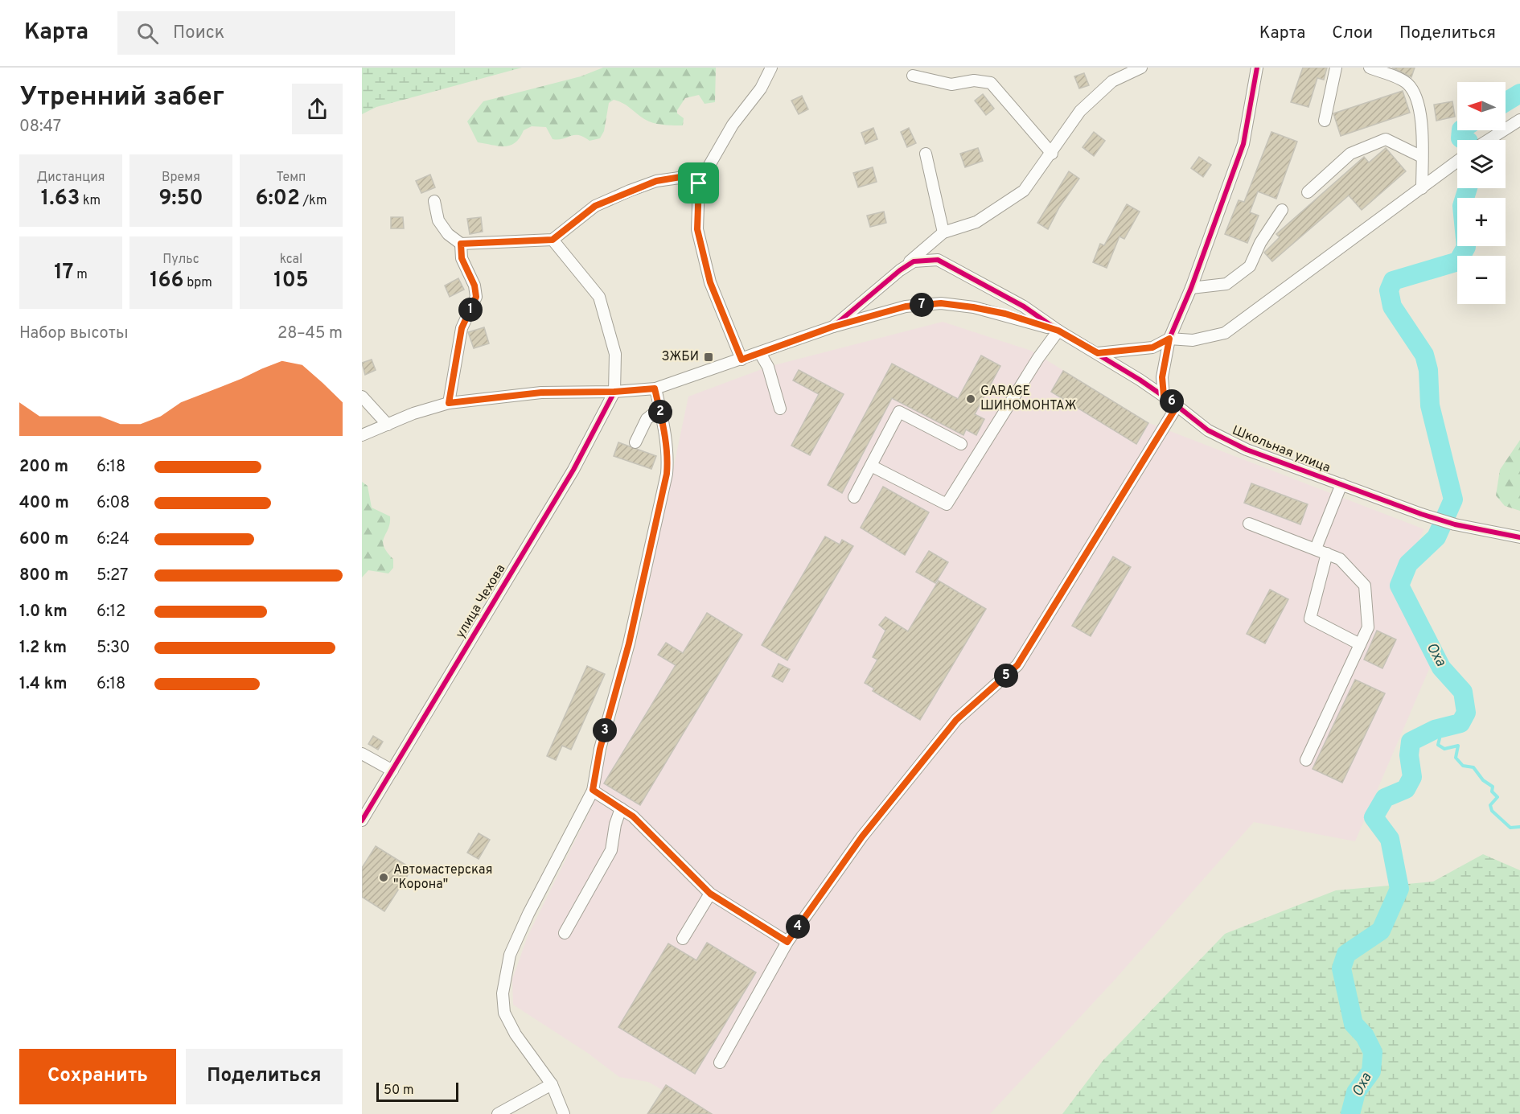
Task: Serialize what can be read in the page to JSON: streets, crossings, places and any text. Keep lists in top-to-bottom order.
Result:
{
  "streets": {
    "street": ["Школьная улица", "улица Чехова"]
  },
  "water": ["Оха"],
  "places": {
    "transit": ["ЗЖБИ"],
    "other": ["GARAGE ШИНОМОНТАЖ", "Автомастерская \"Корона\""]
  },
  "scale_bar": "50 m",
  "north": "left",
  "page": {
    "header": "Карта",
    "search": "Поиск",
    "nav": ["Карта", "Слои", "Поделиться"],
    "heading": ["Утренний забег", "08:47"],
    "map_buttons": ["+", "−"],
    "stats": [
      ["Дистанция", "1.63 km"],
      ["Время", "9:50"],
      ["Темп", "6:02 /km"],
      ["17 m"],
      ["Пульс", "166 bpm"],
      ["kcal", "105"]
    ],
    "pins": [
      "7",
      "1",
      "6",
      "2",
      "5",
      "3",
      "4"
    ],
    "chart": ["Набор высоты", "28–45 m"],
    "list": [
      {
        "name": "200 m",
        "note": "6:18"
      },
      {
        "name": "400 m",
        "note": "6:08"
      },
      {
        "name": "600 m",
        "note": "6:24"
      },
      {
        "name": "800 m",
        "note": "5:27"
      },
      {
        "name": "1.0 km",
        "note": "6:12"
      },
      {
        "name": "1.2 km",
        "note": "5:30"
      },
      {
        "name": "1.4 km",
        "note": "6:18"
      }
    ],
    "buttons": ["Сохранить", "Поделиться"],
    "scale": "50 m"
  }
}
